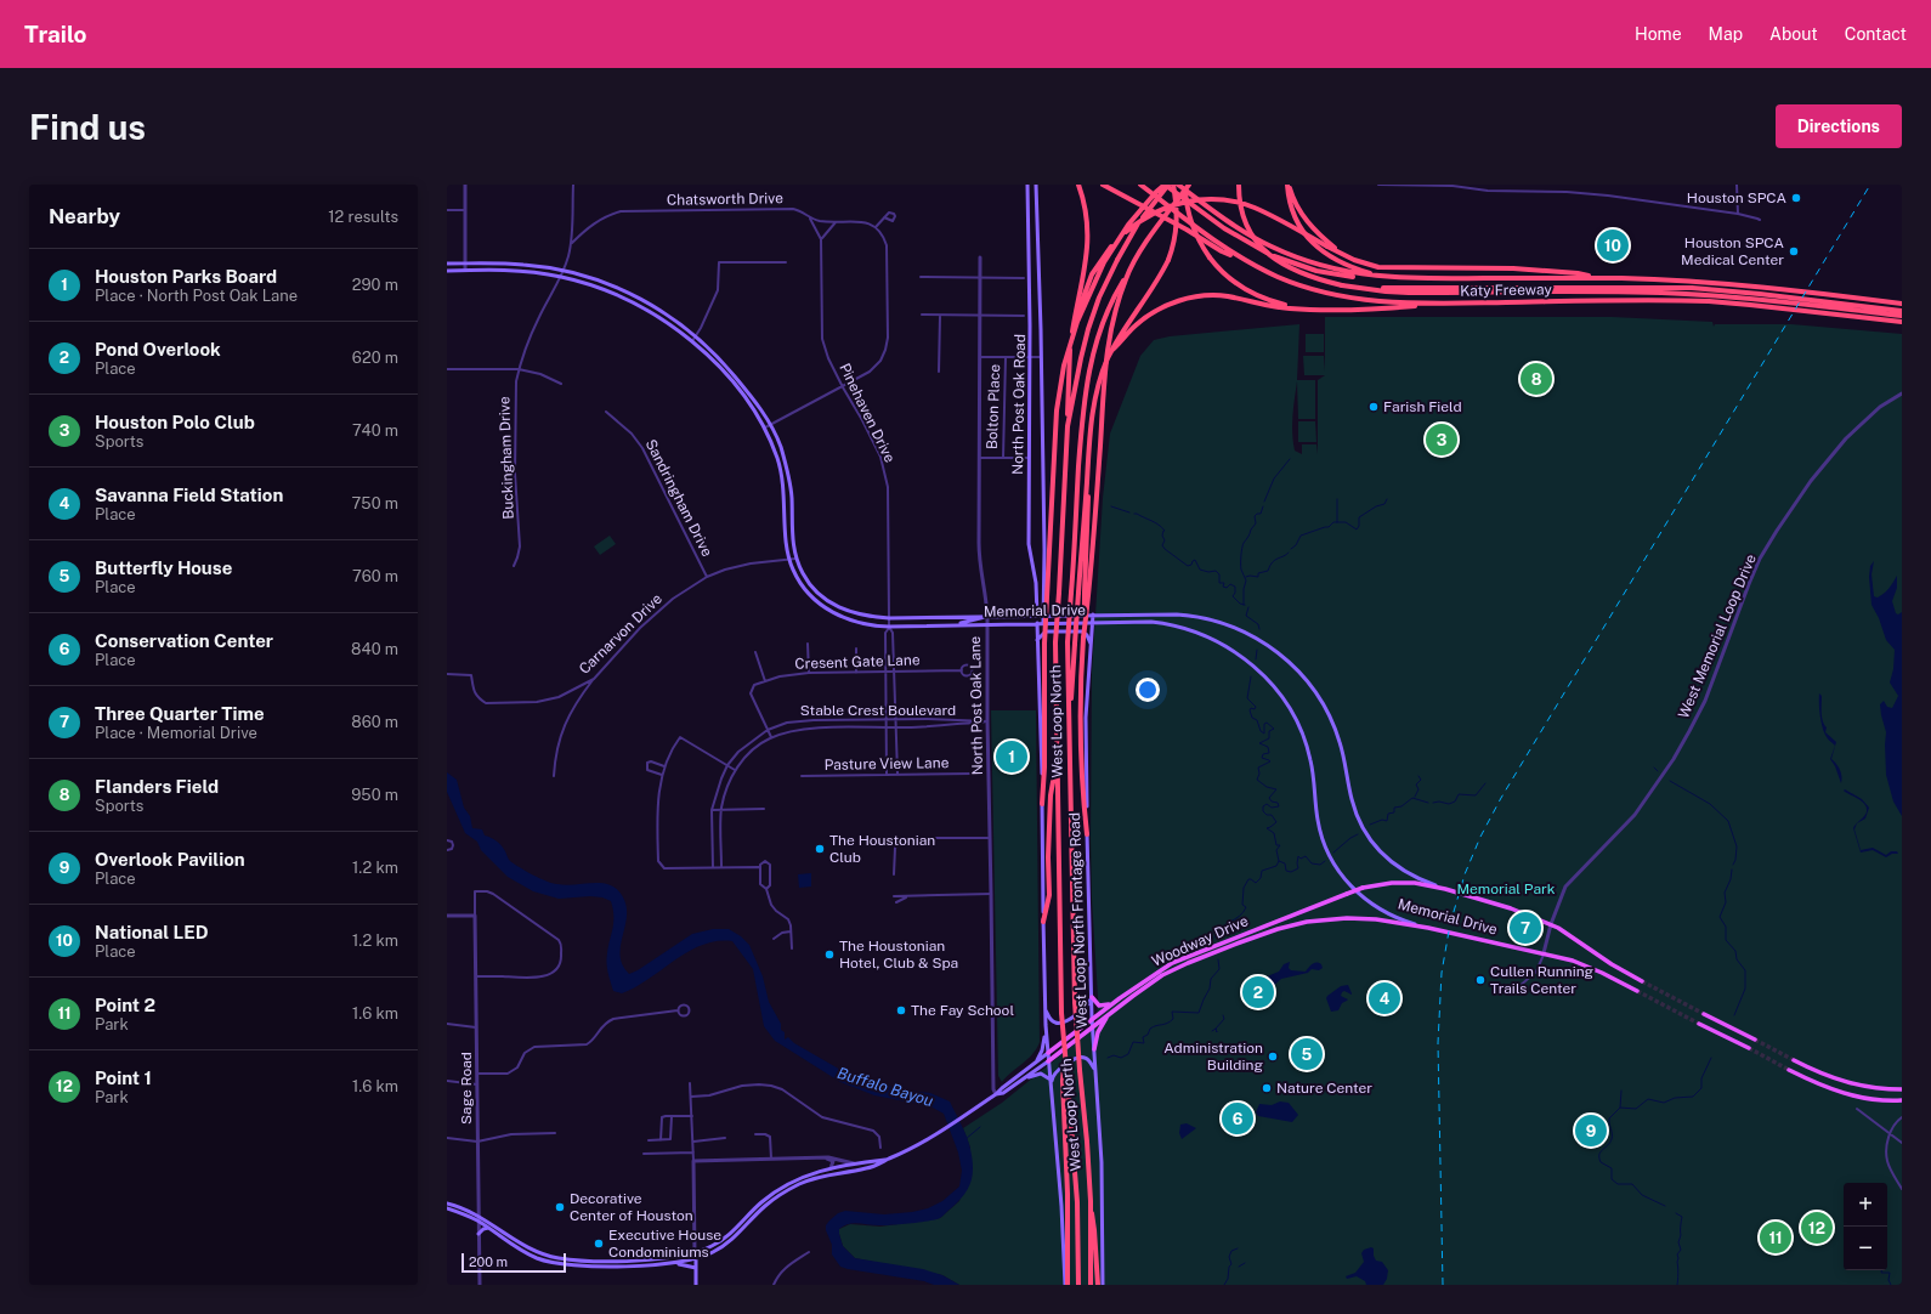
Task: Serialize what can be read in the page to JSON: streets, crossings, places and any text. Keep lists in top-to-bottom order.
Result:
{
  "streets": {
    "highway": ["Katy Freeway", "West Loop North"],
    "main road": [
      "North Post Oak Road",
      "Memorial Drive",
      "West Loop North Frontage Road",
      "Woodway Drive"
    ],
    "street": [
      "Chatsworth Drive",
      "Bolton Place",
      "Pinehaven Drive",
      "Buckingham Drive",
      "Sandringham Drive",
      "Carnarvon Drive",
      "West Memorial Loop Drive",
      "Cresent Gate Lane",
      "North Post Oak Lane",
      "Stable Crest Boulevard",
      "Pasture View Lane",
      "Sage Road"
    ]
  },
  "crossings": [
    ["Chatsworth Drive", "Pinehaven Drive"],
    ["Chatsworth Drive", "Buckingham Drive"],
    ["North Post Oak Road", "Memorial Drive"],
    ["Pinehaven Drive", "Memorial Drive"],
    ["Buckingham Drive", "Memorial Drive"],
    ["Sandringham Drive", "Carnarvon Drive"],
    ["Memorial Drive", "Carnarvon Drive"],
    ["Memorial Drive", "West Memorial Loop Drive"],
    ["Memorial Drive", "North Post Oak Lane"],
    ["Memorial Drive", "West Loop North Frontage Road"],
    ["Memorial Drive", "Woodway Drive"],
    ["North Post Oak Lane", "Stable Crest Boulevard"],
    ["North Post Oak Lane", "Woodway Drive"],
    ["West Loop North Frontage Road", "Woodway Drive"],
    ["Woodway Drive", "Sage Road"]
  ],
  "water": ["Buffalo Bayou"],
  "parks": ["Memorial Park"],
  "places": [
    "Houston SPCA",
    "Houston SPCA Medical Center",
    "Farish Field",
    "The Houstonian Club",
    "The Houstonian Hotel, Club & Spa",
    "Cullen Running Trails Center",
    "The Fay School",
    "Administration Building",
    "Nature Center",
    "Decorative Center of Houston",
    "Executive House Condominiums"
  ],
  "scale_bar": "200 m",
  "page": {
    "header": "Trailo",
    "nav": [
      "Home",
      "Map",
      "About",
      "Contact"
    ],
    "buttons": "Directions",
    "title": "Find us",
    "heading": ["Nearby", "12 results"],
    "pins": [
      "10",
      "8",
      "3",
      "1",
      "7",
      "2",
      "4",
      "5",
      "6",
      "9",
      "12",
      "11"
    ],
    "list": [
      {
        "mark": "1",
        "name": "Houston Parks Board",
        "note": "Place · North Post Oak Lane",
        "value": "290 m"
      },
      {
        "mark": "2",
        "name": "Pond Overlook",
        "note": "Place",
        "value": "620 m"
      },
      {
        "mark": "3",
        "name": "Houston Polo Club",
        "note": "Sports",
        "value": "740 m"
      },
      {
        "mark": "4",
        "name": "Savanna Field Station",
        "note": "Place",
        "value": "750 m"
      },
      {
        "mark": "5",
        "name": "Butterfly House",
        "note": "Place",
        "value": "760 m"
      },
      {
        "mark": "6",
        "name": "Conservation Center",
        "note": "Place",
        "value": "840 m"
      },
      {
        "mark": "7",
        "name": "Three Quarter Time",
        "note": "Place · Memorial Drive",
        "value": "860 m"
      },
      {
        "mark": "8",
        "name": "Flanders Field",
        "note": "Sports",
        "value": "950 m"
      },
      {
        "mark": "9",
        "name": "Overlook Pavilion",
        "note": "Place",
        "value": "1.2 km"
      },
      {
        "mark": "10",
        "name": "National LED",
        "note": "Place",
        "value": "1.2 km"
      },
      {
        "mark": "11",
        "name": "Point 2",
        "note": "Park",
        "value": "1.6 km"
      },
      {
        "mark": "12",
        "name": "Point 1",
        "note": "Park",
        "value": "1.6 km"
      }
    ],
    "map_buttons": ["+", "−"],
    "scale": "200 m"
  }
}
